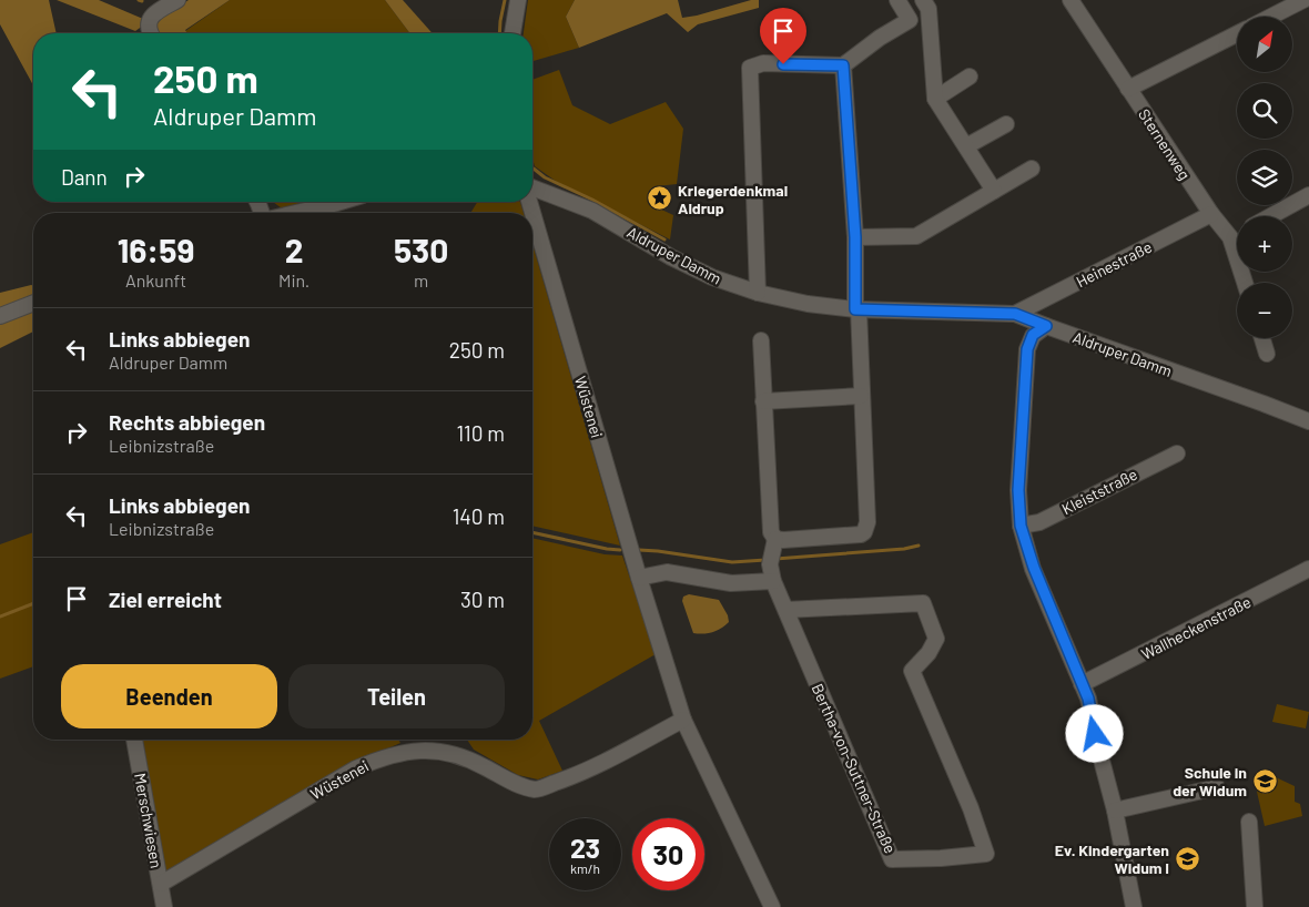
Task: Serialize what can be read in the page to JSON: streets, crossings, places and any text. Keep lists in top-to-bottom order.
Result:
{
  "streets": {
    "street": [
      "Sternenweg",
      "Aldruper Damm",
      "Heinestraße",
      "Wüstenei",
      "Kleiststraße",
      "Wallheckenstraße",
      "Bertha-von-Suttner-Straße",
      "Merschwiesen"
    ]
  },
  "crossings": [
    ["Sternenweg", "Heinestraße"],
    ["Aldruper Damm", "Heinestraße"],
    ["Wüstenei", "Merschwiesen"]
  ],
  "places": {
    "place": ["Kriegerdenkmal Aldrup"],
    "school or university": ["Schule in der Widum", "Ev. Kindergarten Widum I"]
  },
  "north": "top right",
  "page": {
    "map_buttons": ["+", "−"],
    "turn": ["250 m", "Aldruper Damm"],
    "then": "Dann",
    "eta": [
      "16:59",
      "Ankunft",
      "2",
      "Min.",
      "530",
      "m"
    ],
    "list": [
      {
        "name": "Links abbiegen",
        "note": "Aldruper Damm",
        "value": "250 m"
      },
      {
        "name": "Rechts abbiegen",
        "note": "Leibnizstraße",
        "value": "110 m"
      },
      {
        "name": "Links abbiegen",
        "note": "Leibnizstraße",
        "value": "140 m"
      },
      {
        "name": "Ziel erreicht",
        "value": "30 m"
      }
    ],
    "buttons": ["Beenden", "Teilen"],
    "speed": "23 km/h",
    "limit": "30"
  }
}
